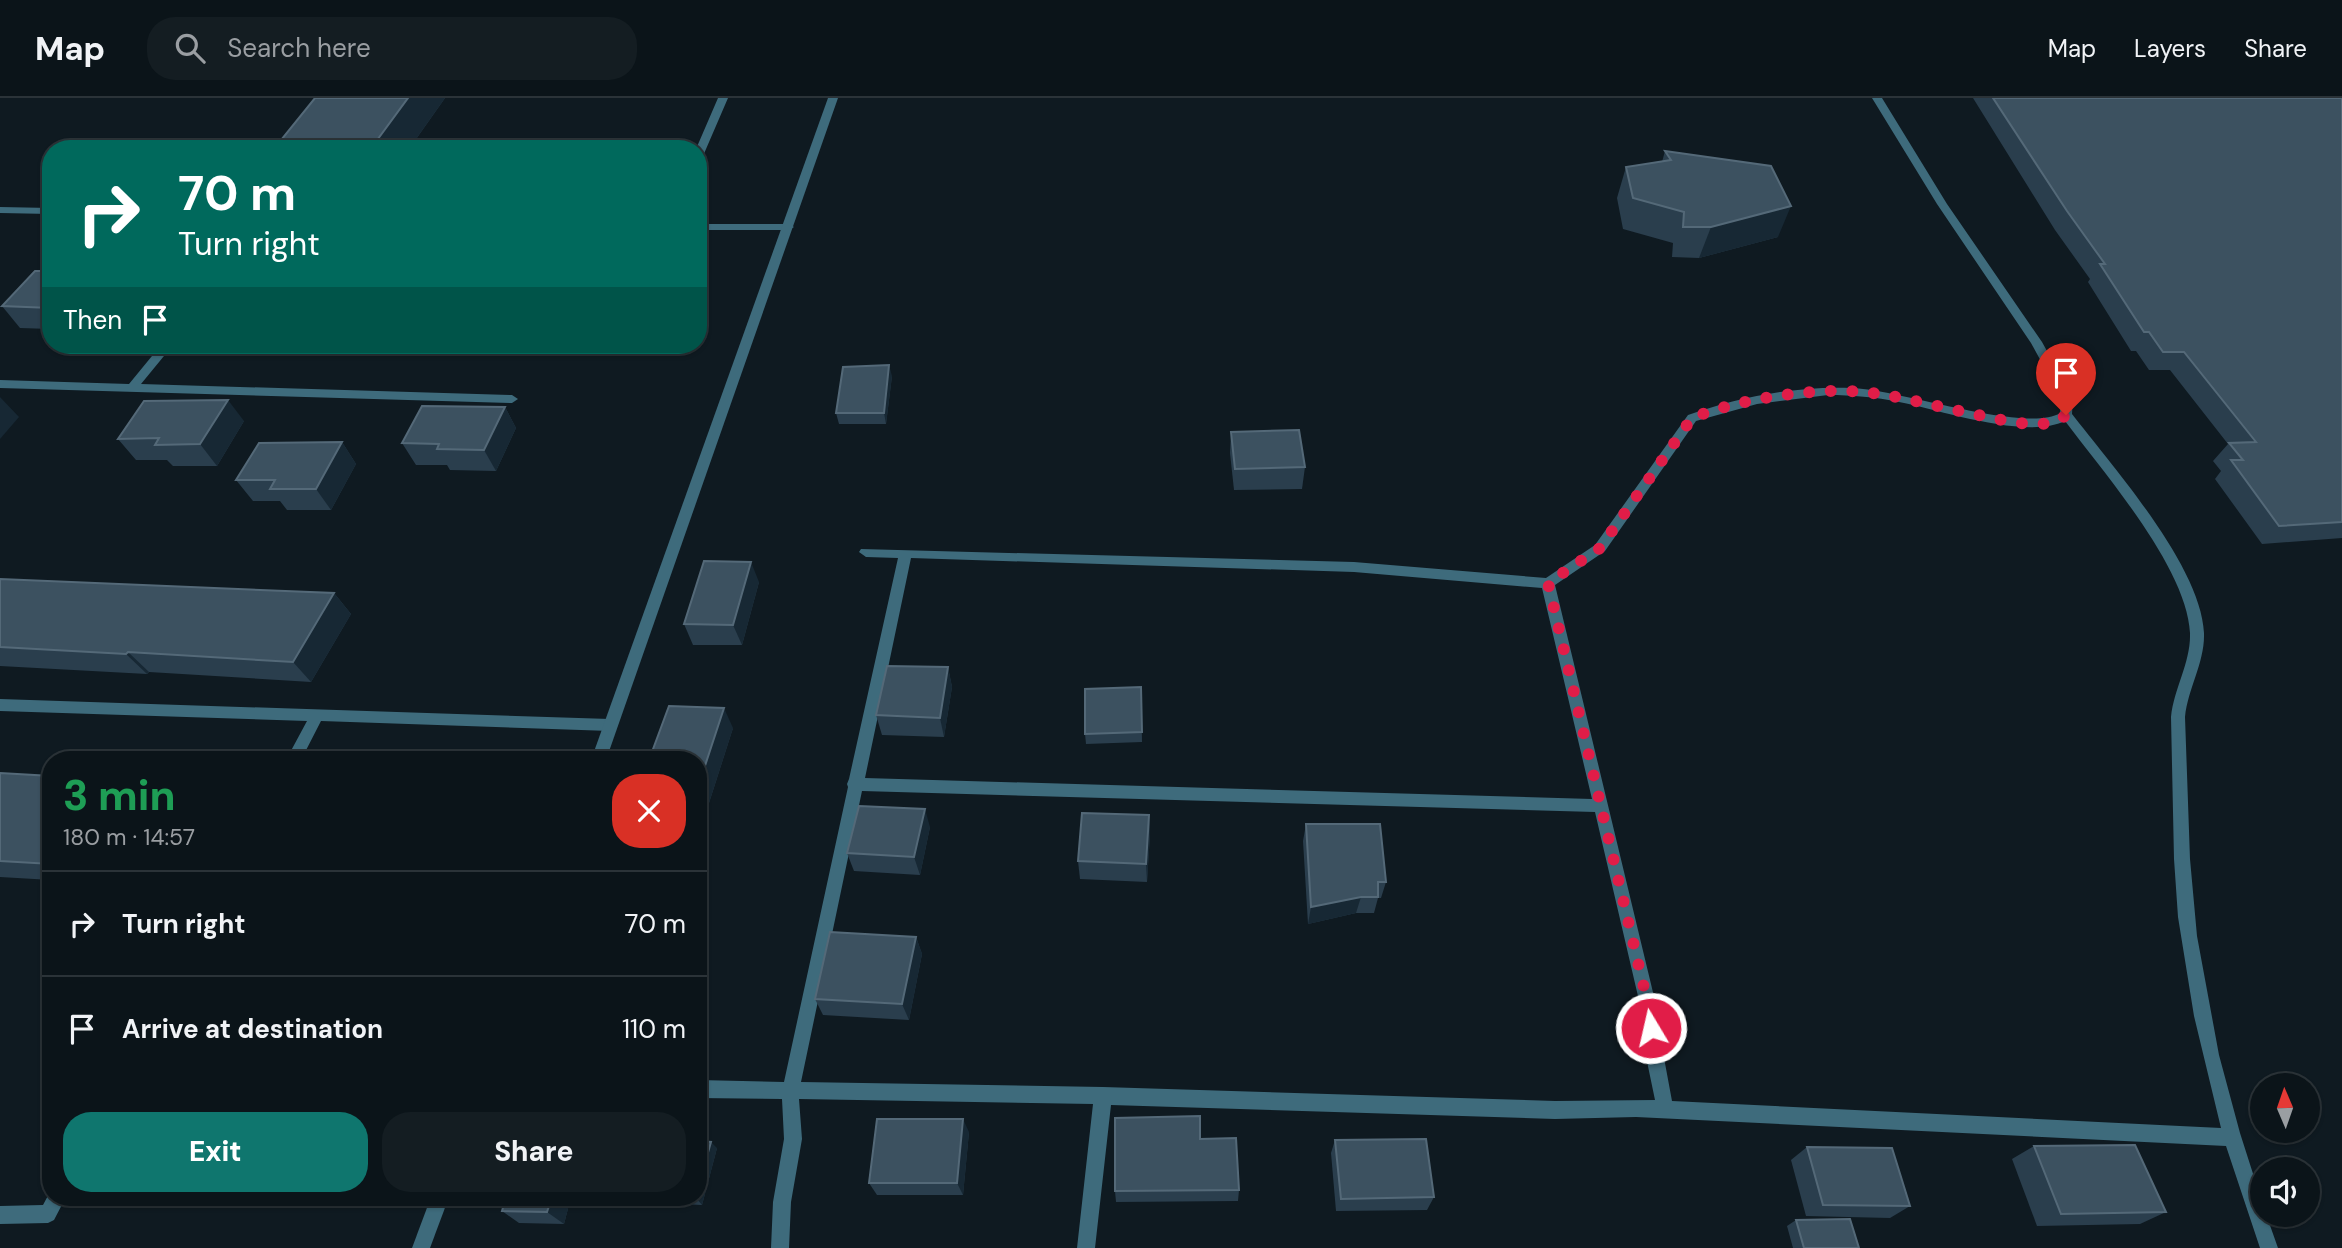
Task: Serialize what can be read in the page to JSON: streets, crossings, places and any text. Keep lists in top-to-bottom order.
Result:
{
  "north": "top",
  "page": {
    "header": "Map",
    "search": "Search here",
    "nav": ["Map", "Layers", "Share"],
    "turn": ["70 m", "Turn right"],
    "then": "Then",
    "heading": ["3 min", "180 m · 14:57"],
    "list": [
      {
        "name": "Turn right",
        "value": "70 m"
      },
      {
        "name": "Arrive at destination",
        "value": "110 m"
      }
    ],
    "buttons": ["Exit", "Share"]
  }
}
